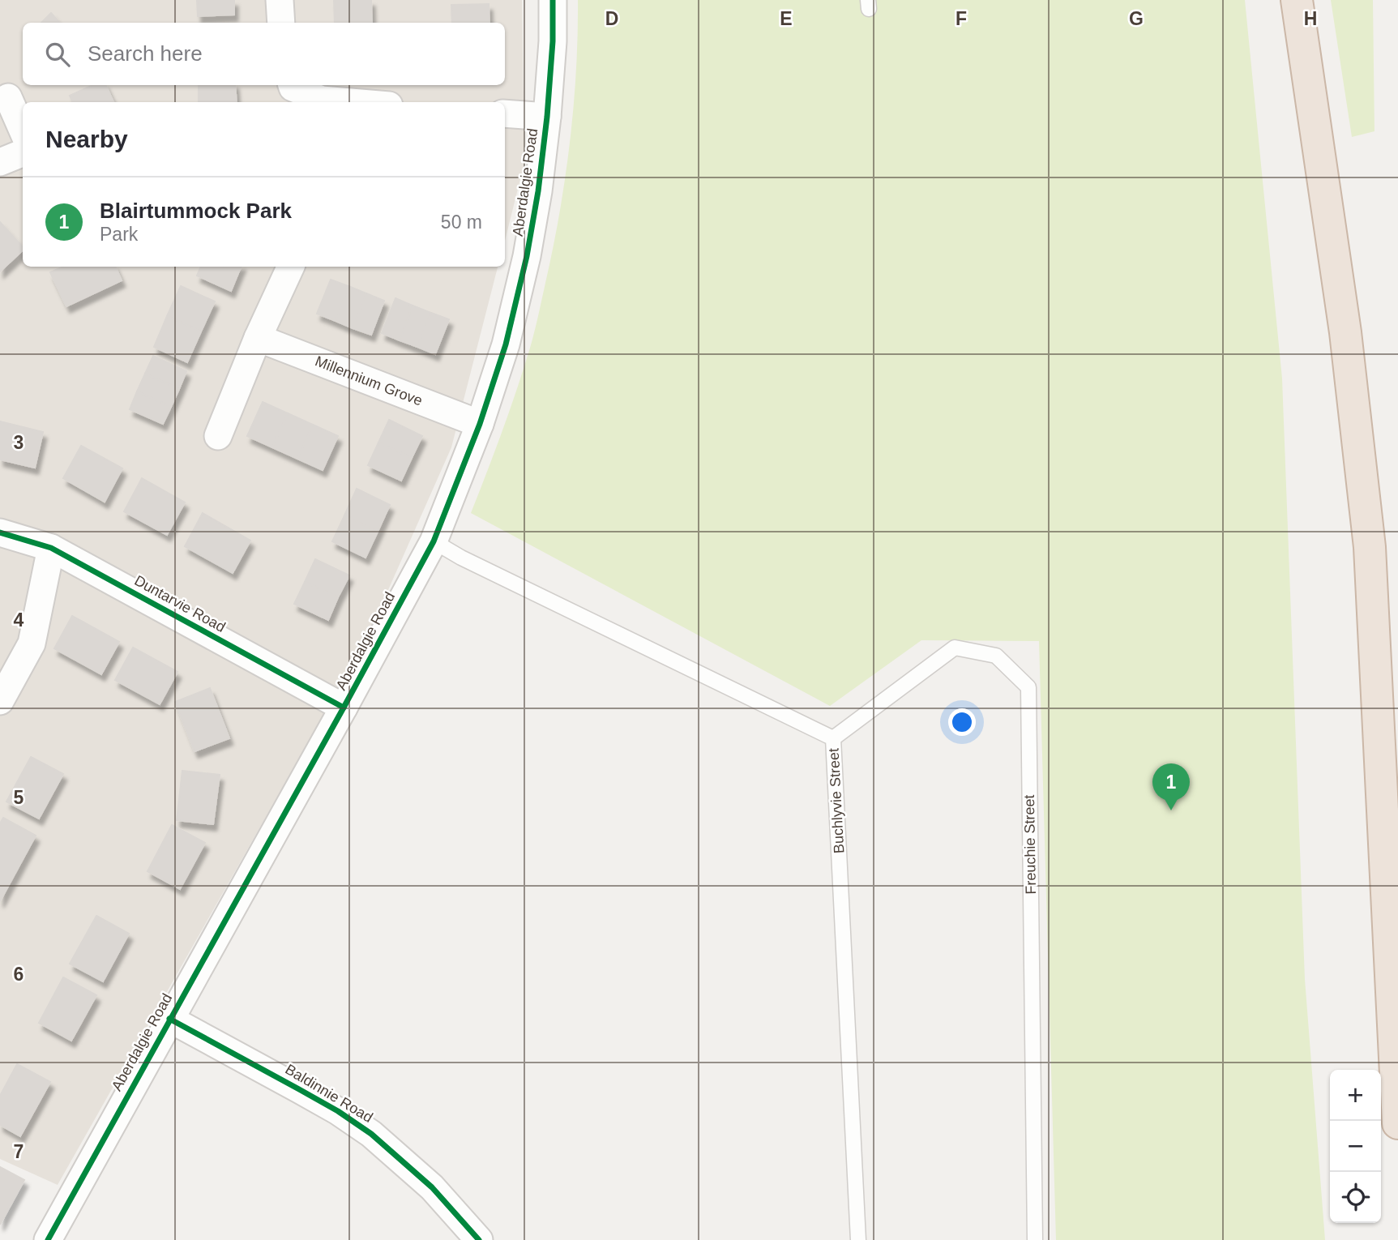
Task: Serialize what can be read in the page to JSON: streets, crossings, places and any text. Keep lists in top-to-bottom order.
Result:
{
  "streets": {
    "street": [
      "Aberdalgie Road",
      "Millennium Grove",
      "Duntarvie Road",
      "Baldinnie Road"
    ],
    "lane": ["Buchlyvie Street", "Freuchie Street"]
  },
  "crossings": [
    ["Aberdalgie Road", "Millennium Grove"],
    ["Aberdalgie Road", "Duntarvie Road"],
    ["Aberdalgie Road", "Buchlyvie Street"],
    ["Aberdalgie Road", "Baldinnie Road"],
    ["Buchlyvie Street", "Freuchie Street"]
  ],
  "page": {
    "search": "Search here",
    "heading": "Nearby",
    "list": [
      {
        "mark": "1",
        "name": "Blairtummock Park",
        "note": "Park",
        "value": "50 m"
      }
    ],
    "pins": "1",
    "map_buttons": ["+", "−"]
  },
  "grid": {
    "columns": [
      "D",
      "E",
      "F",
      "G",
      "H"
    ],
    "rows": [
      "3",
      "4",
      "5",
      "6",
      "7"
    ]
  }
}
